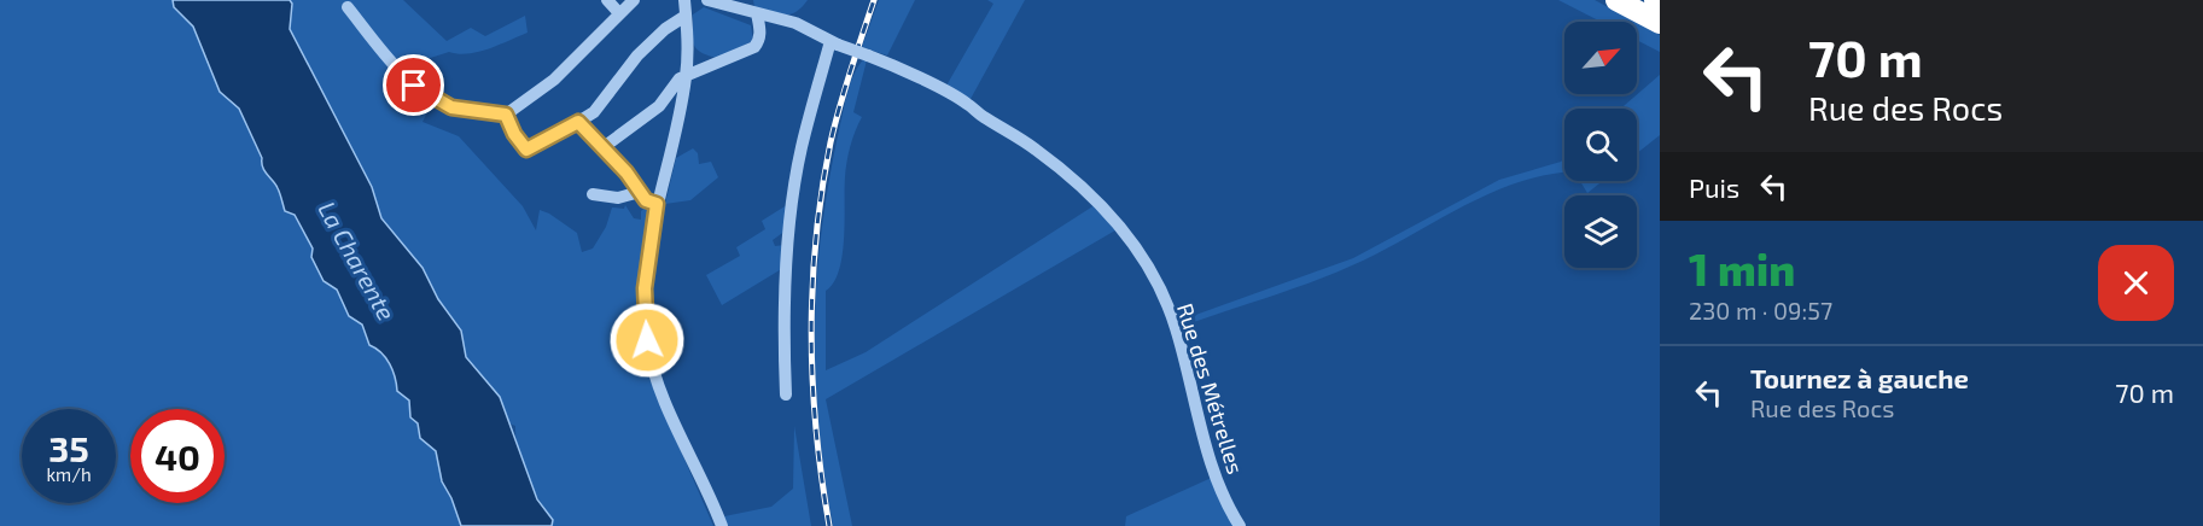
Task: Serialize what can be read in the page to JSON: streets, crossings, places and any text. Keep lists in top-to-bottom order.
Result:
{
  "streets": {
    "street": ["Rue des Métrelles"]
  },
  "water": ["La Charente"],
  "north": "top right",
  "page": {
    "turn": ["70 m", "Rue des Rocs"],
    "then": "Puis",
    "heading": ["1 min", "230 m · 09:57"],
    "list": [
      {
        "name": "Tournez à gauche",
        "note": "Rue des Rocs",
        "value": "70 m"
      }
    ],
    "speed": "35 km/h",
    "limit": "40"
  }
}
